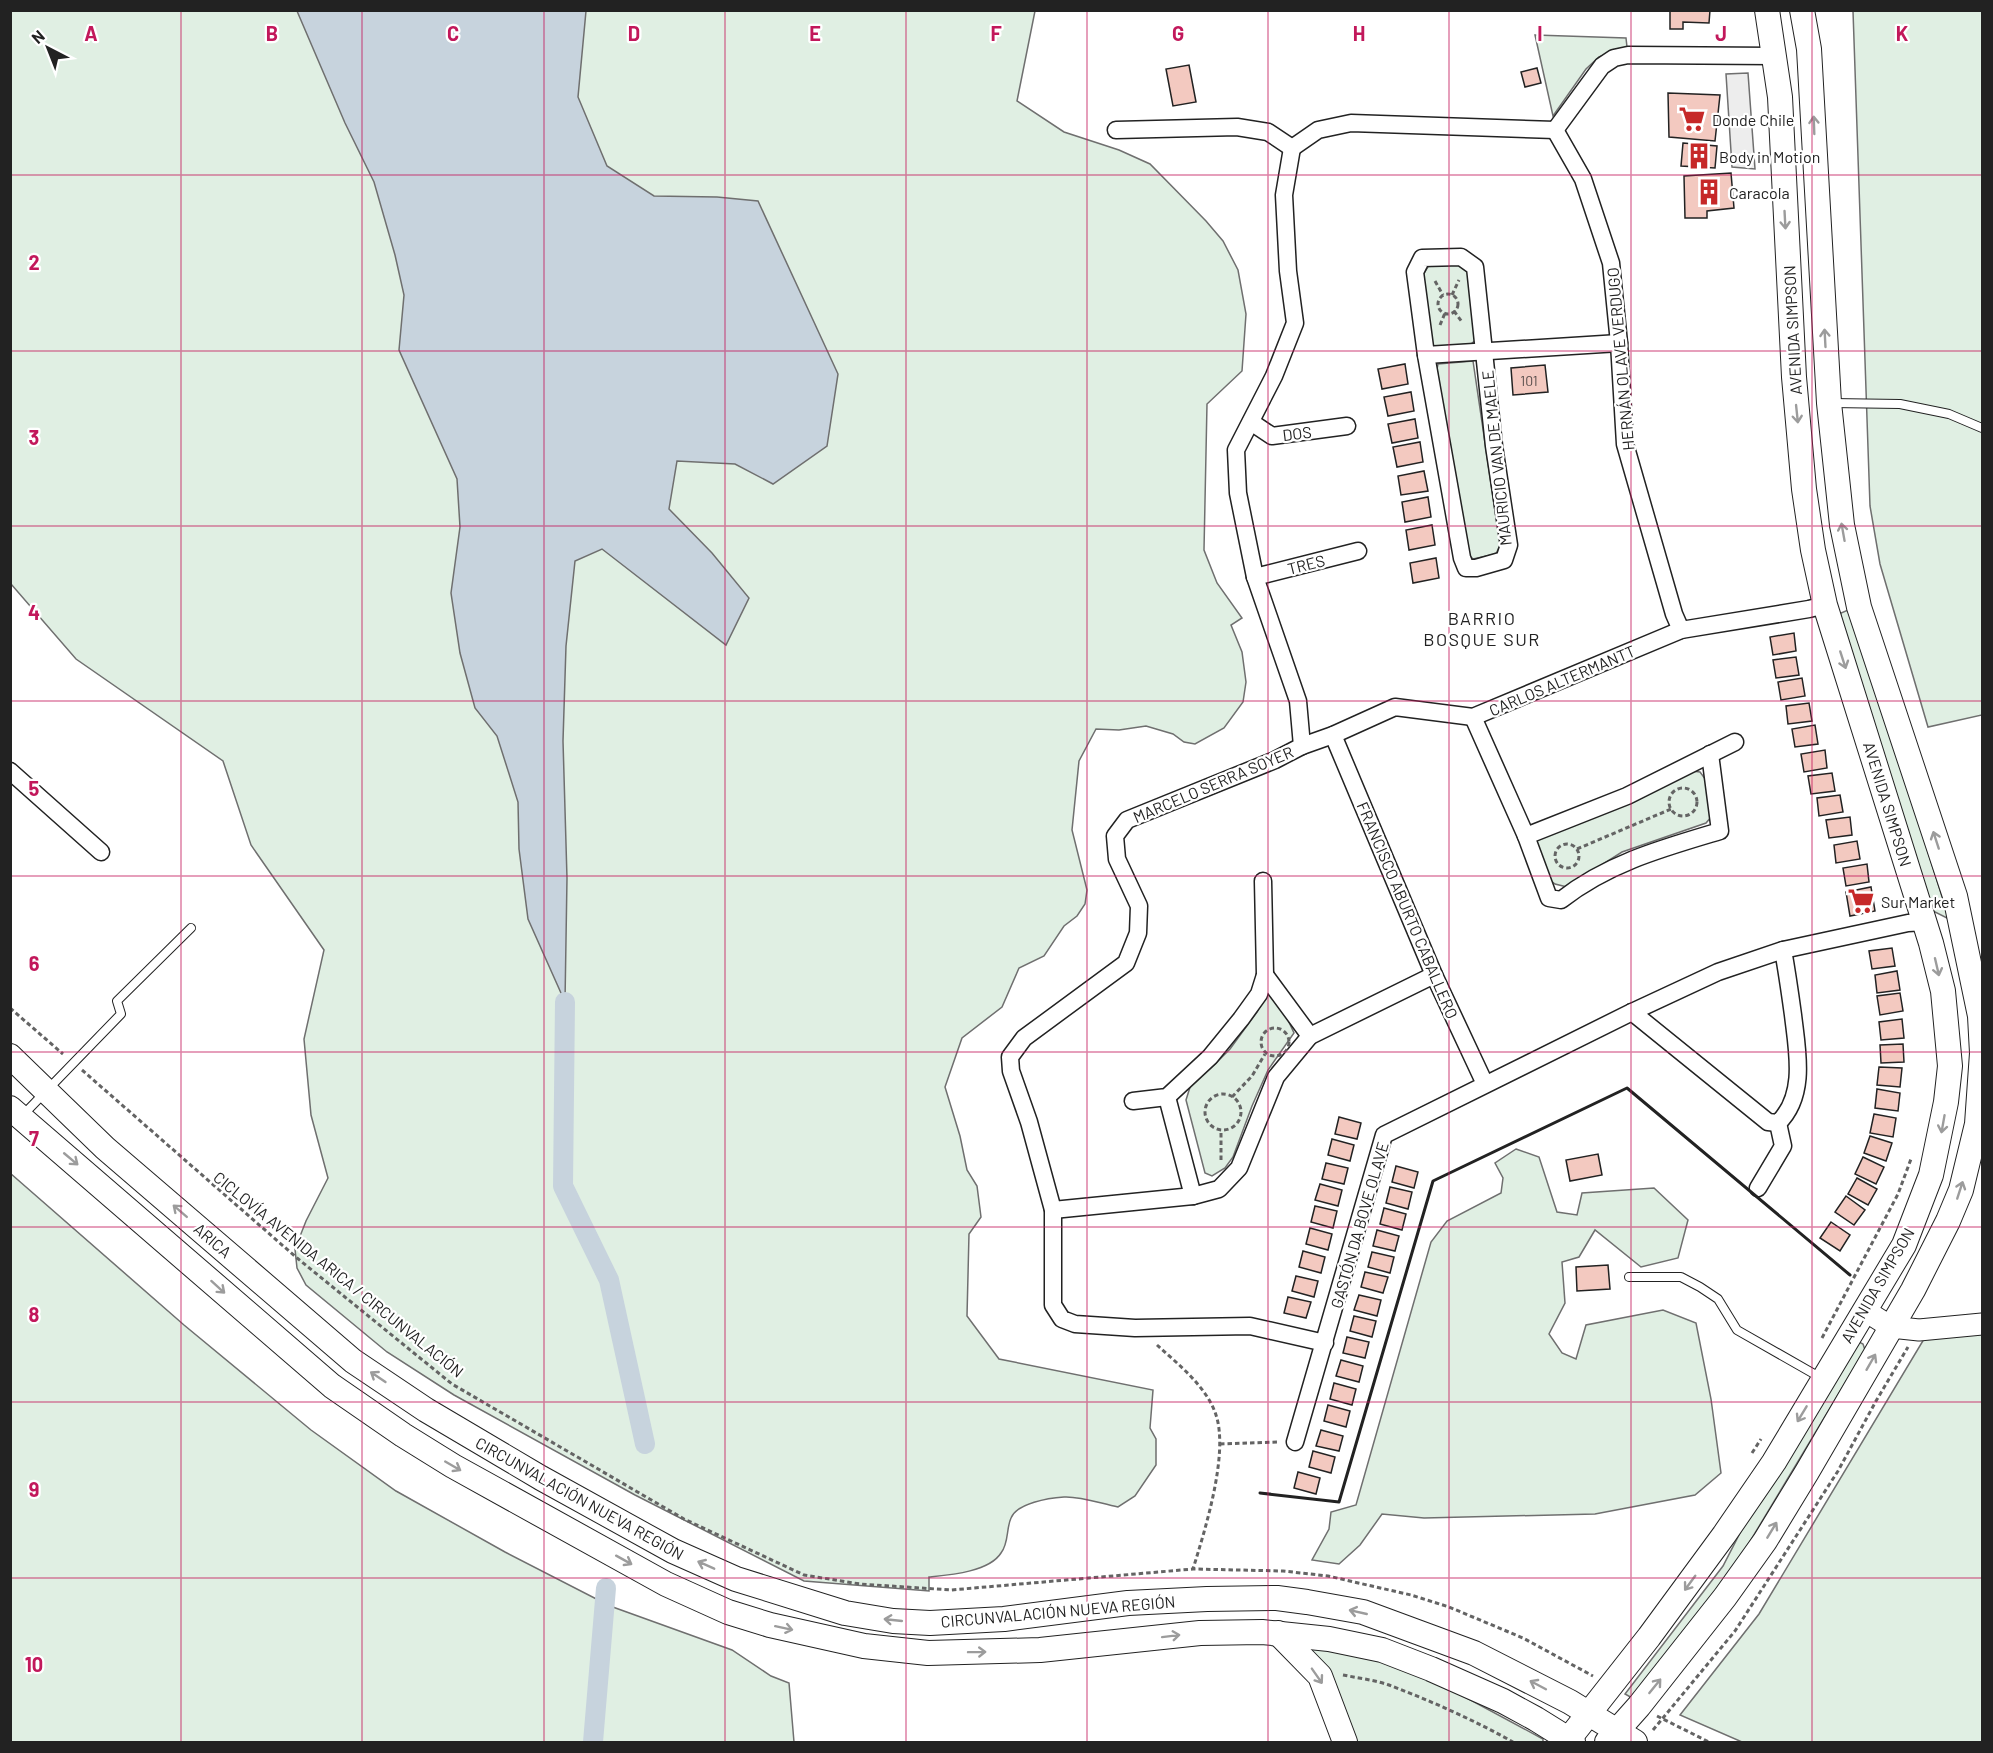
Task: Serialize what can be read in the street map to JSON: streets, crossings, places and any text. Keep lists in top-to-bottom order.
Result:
{
  "streets": {
    "main road": ["AVENIDA SIMPSON", "ARICA", "CIRCUNVALACIÓN NUEVA REGIÓN"],
    "street": [
      "HERNÁN OLAVE VERDUGO",
      "DOS",
      "MAURICIO VAN DE MAELE",
      "TRES",
      "CARLOS ALTERMANTT",
      "MARCELO SERRA SOYER",
      "FRANCISCO ABURTO CABALLERO",
      "GASTÓN DA BOVE OLAVE"
    ],
    "path": ["CICLOVÍA AVENIDA ARICA / CIRCUNVALACIÓN"]
  },
  "crossings": [
    ["AVENIDA SIMPSON", "CARLOS ALTERMANTT"],
    ["AVENIDA SIMPSON", "GASTÓN DA BOVE OLAVE"],
    ["AVENIDA SIMPSON", "CICLOVÍA AVENIDA ARICA / CIRCUNVALACIÓN"],
    ["AVENIDA SIMPSON", "CIRCUNVALACIÓN NUEVA REGIÓN"],
    ["HERNÁN OLAVE VERDUGO", "MAURICIO VAN DE MAELE"],
    ["HERNÁN OLAVE VERDUGO", "CARLOS ALTERMANTT"],
    ["DOS", "MARCELO SERRA SOYER"],
    ["TRES", "MARCELO SERRA SOYER"],
    ["CARLOS ALTERMANTT", "MARCELO SERRA SOYER"],
    ["CARLOS ALTERMANTT", "FRANCISCO ABURTO CABALLERO"],
    ["FRANCISCO ABURTO CABALLERO", "GASTÓN DA BOVE OLAVE"],
    ["ARICA", "CIRCUNVALACIÓN NUEVA REGIÓN"]
  ],
  "districts": ["BARRIO BOSQUE SUR"],
  "places": {
    "supermarket": ["Donde Chile", "Sur Market"],
    "building": ["Body in Motion", "Caracola"]
  },
  "house_numbers": ["101"],
  "north": "top left",
  "grid": {
    "columns": [
      "A",
      "B",
      "C",
      "D",
      "E",
      "F",
      "G",
      "H",
      "I",
      "J",
      "K"
    ],
    "rows": [
      "2",
      "3",
      "4",
      "5",
      "6",
      "7",
      "8",
      "9",
      "10"
    ]
  }
}
